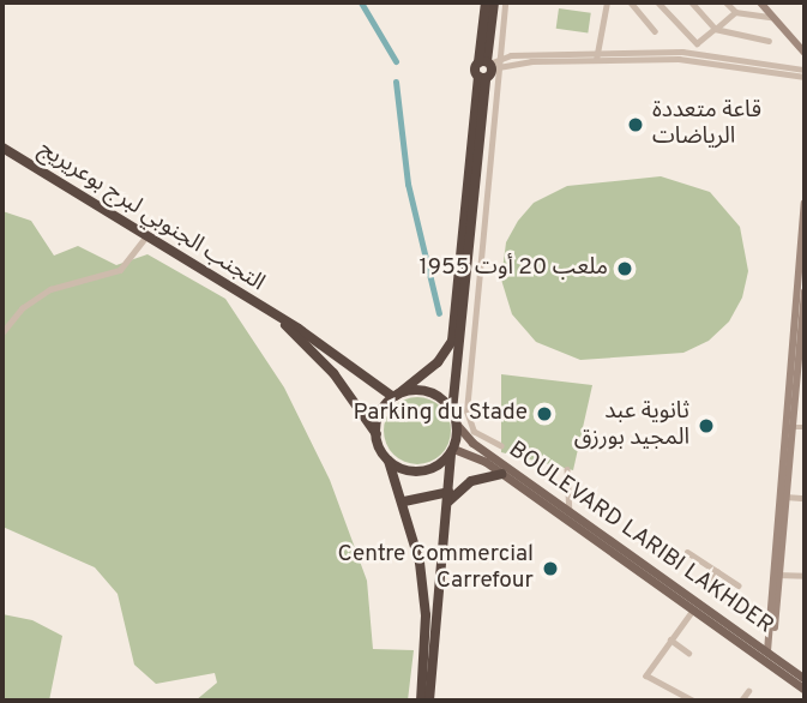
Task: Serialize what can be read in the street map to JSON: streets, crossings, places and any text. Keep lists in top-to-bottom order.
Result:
{
  "streets": {
    "highway": ["التجنب الجنوبي لبرج بوعريريج"],
    "main road": ["BOULEVARD LARIBI LAKHDER"]
  },
  "crossings": [
    ["التجنب الجنوبي لبرج بوعريريج", "BOULEVARD LARIBI LAKHDER"]
  ],
  "places": [
    "قاعة متعددة الرياضات",
    "ملعب 20 أوت 1955",
    "Parking du Stade",
    "ثانوية عبد المجيد بورزق",
    "Centre Commercial Carrefour"
  ]
}
